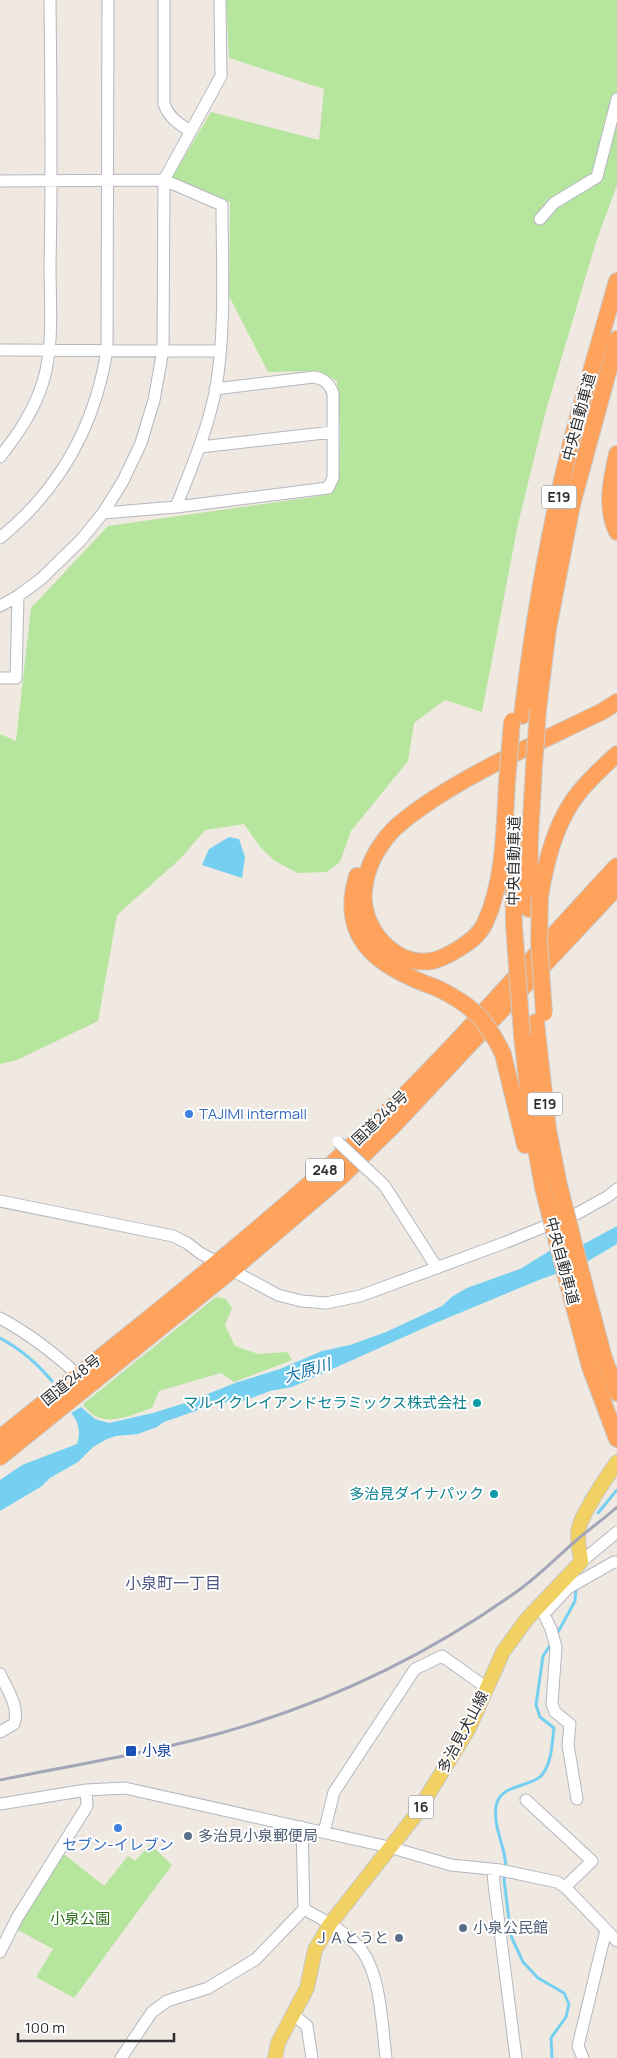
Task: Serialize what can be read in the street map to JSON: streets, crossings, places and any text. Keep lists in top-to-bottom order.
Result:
{
  "streets": {
    "highway": [
      "中央自動車道",
      "E19",
      "国道248号",
      "248"
    ],
    "main road": ["多治見犬山線", "16"]
  },
  "districts": ["小泉町一丁目"],
  "water": ["大原川"],
  "parks": ["小泉公園"],
  "places": {
    "other": [
      "TAJIMI intermall",
      "マルイクレイアンドセラミックス株式会社",
      "多治見ダイナパック",
      "セブン-イレブン",
      "多治見小泉郵便局",
      "小泉公民館",
      "ＪＡとうと"
    ],
    "transit": ["小泉"]
  },
  "scale_bar": "100 m"
}
